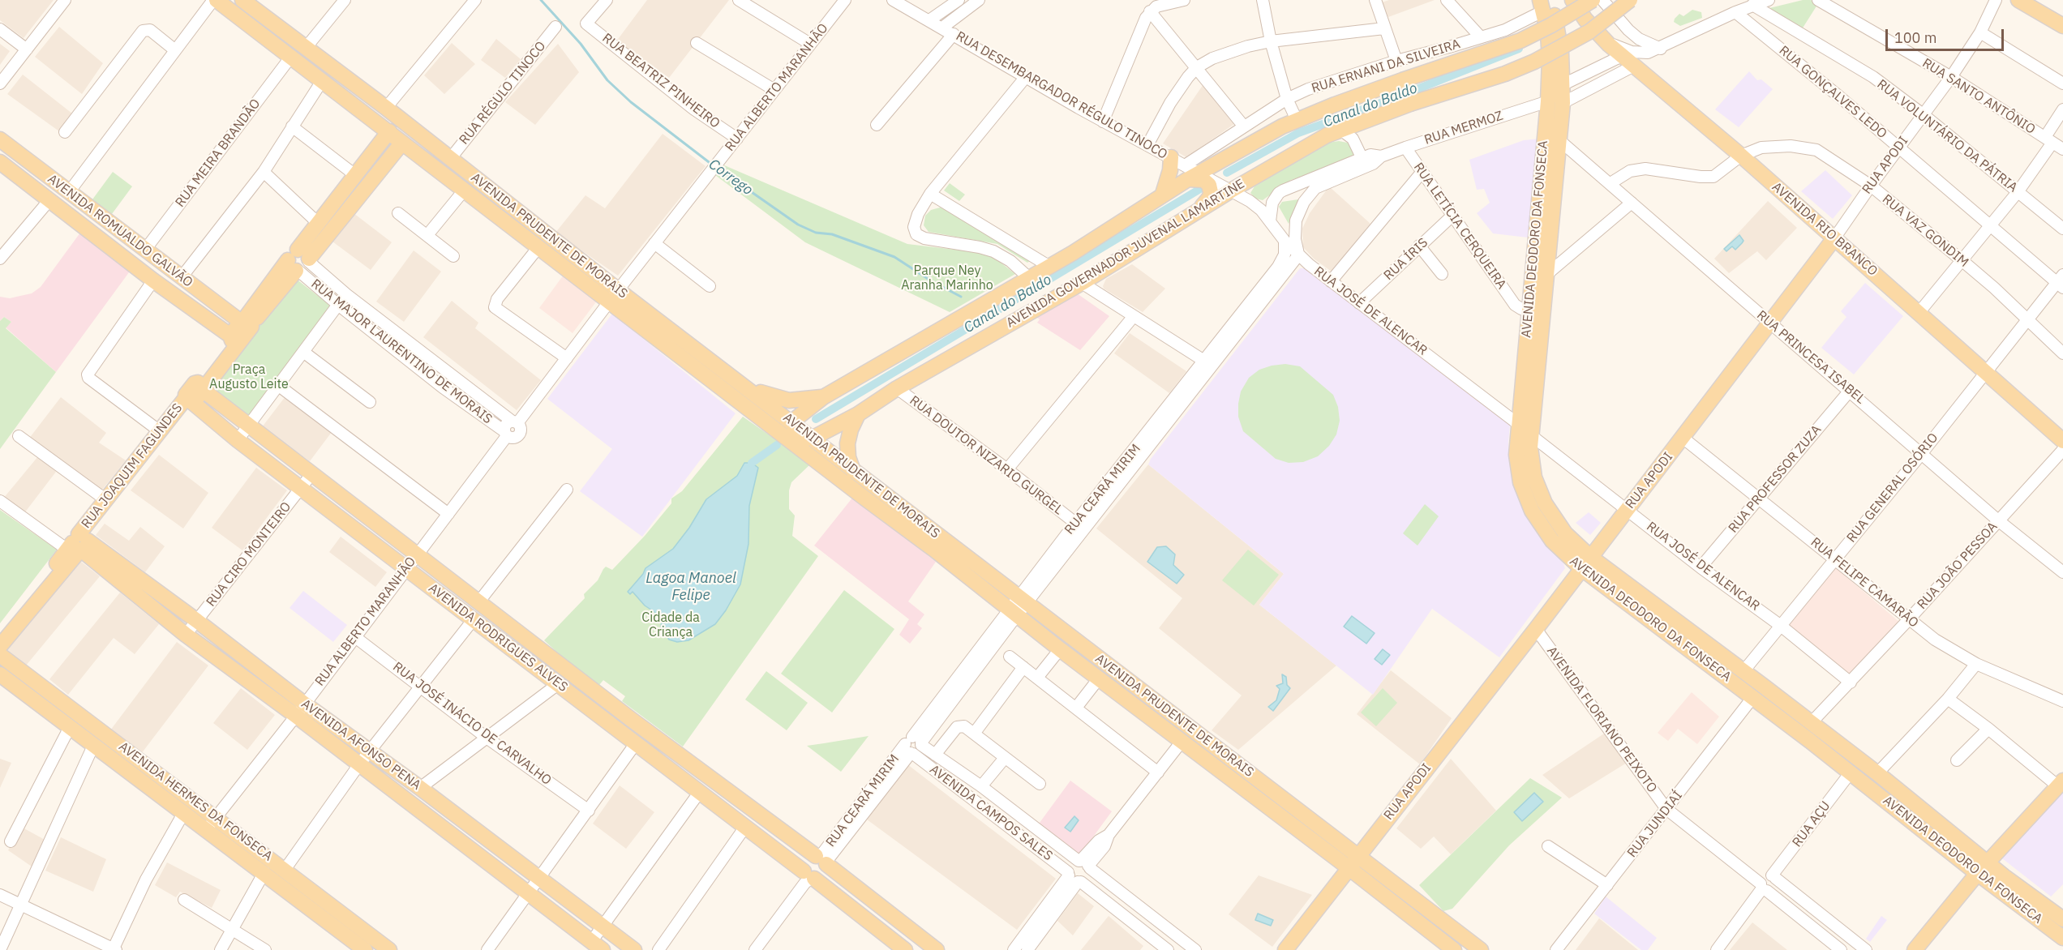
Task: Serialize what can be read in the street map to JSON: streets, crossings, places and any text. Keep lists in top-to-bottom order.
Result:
{
  "streets": {
    "main road": [
      "RUA APODI",
      "AVENIDA RIO BRANCO",
      "AVENIDA ROMUALDO GALVÃO",
      "AVENIDA PRUDENTE DE MORAIS",
      "AVENIDA DEODORO DA FONSECA",
      "AVENIDA GOVERNADOR JUVENAL LAMARTINE",
      "RUA JOAQUIM FAGUNDES",
      "AVENIDA RODRIGUES ALVES",
      "AVENIDA AFONSO PENA",
      "AVENIDA HERMES DA FONSECA"
    ],
    "street": [
      "RUA ERNANI DA SILVEIRA",
      "RUA BEATRIZ PINHEIRO",
      "RUA ALBERTO MARANHÃO",
      "RUA GONÇALVES LEDO",
      "RUA RÉGULO TINOCO",
      "RUA DESEMBARGADOR RÉGULO TINOCO",
      "RUA SANTO ANTÔNIO",
      "RUA MERMOZ",
      "RUA VOLUNTÁRIO DA PÁTRIA",
      "RUA MEIRA BRANDÃO",
      "RUA LETÍCIA CERQUEIRA",
      "RUA VAZ GONDIM",
      "RUA ÍRIS",
      "RUA JOSÉ DE ALENCAR",
      "RUA MAJOR LAURENTINO DE MORAIS",
      "RUA PRINCESA ISABEL",
      "RUA DOUTOR NIZARIO GURGEL",
      "RUA PROFESSOR ZUZA",
      "RUA GENERAL OSÓRIO",
      "RUA CEARÁ MIRIM",
      "RUA CIRO MONTEIRO",
      "RUA JOÃO PESSOA",
      "RUA FELIPE CAMARÃO",
      "AVENIDA FLORIANO PEIXOTO",
      "RUA JOSÉ INÁCIO DE CARVALHO",
      "AVENIDA CAMPOS SALES",
      "RUA JUNDIAÍ",
      "RUA AÇU"
    ]
  },
  "crossings": [
    ["RUA ERNANI DA SILVEIRA", "RUA DESEMBARGADOR RÉGULO TINOCO"],
    ["RUA ERNANI DA SILVEIRA", "AVENIDA DEODORO DA FONSECA"],
    ["RUA ERNANI DA SILVEIRA", "AVENIDA GOVERNADOR JUVENAL LAMARTINE"],
    ["RUA BEATRIZ PINHEIRO", "RUA ALBERTO MARANHÃO"],
    ["RUA ALBERTO MARANHÃO", "AVENIDA PRUDENTE DE MORAIS"],
    ["RUA ALBERTO MARANHÃO", "RUA MAJOR LAURENTINO DE MORAIS"],
    ["RUA ALBERTO MARANHÃO", "AVENIDA RODRIGUES ALVES"],
    ["RUA ALBERTO MARANHÃO", "RUA JOSÉ INÁCIO DE CARVALHO"],
    ["RUA ALBERTO MARANHÃO", "AVENIDA AFONSO PENA"],
    ["RUA ALBERTO MARANHÃO", "AVENIDA HERMES DA FONSECA"],
    ["RUA GONÇALVES LEDO", "RUA APODI"],
    ["RUA GONÇALVES LEDO", "RUA GENERAL OSÓRIO"],
    ["RUA RÉGULO TINOCO", "AVENIDA PRUDENTE DE MORAIS"],
    ["RUA DESEMBARGADOR RÉGULO TINOCO", "AVENIDA GOVERNADOR JUVENAL LAMARTINE"],
    ["RUA DESEMBARGADOR RÉGULO TINOCO", "RUA JOSÉ DE ALENCAR"],
    ["RUA SANTO ANTÔNIO", "RUA APODI"],
    ["RUA MERMOZ", "RUA LETÍCIA CERQUEIRA"],
    ["RUA MERMOZ", "AVENIDA RIO BRANCO"],
    ["RUA MERMOZ", "AVENIDA DEODORO DA FONSECA"],
    ["RUA MERMOZ", "RUA JOSÉ DE ALENCAR"],
    ["RUA MERMOZ", "RUA CEARÁ MIRIM"],
    ["RUA VOLUNTÁRIO DA PÁTRIA", "RUA APODI"],
    ["RUA MEIRA BRANDÃO", "AVENIDA ROMUALDO GALVÃO"],
    ["RUA MEIRA BRANDÃO", "AVENIDA PRUDENTE DE MORAIS"],
    ["RUA APODI", "AVENIDA RIO BRANCO"],
    ["RUA APODI", "RUA VAZ GONDIM"],
    ["RUA APODI", "AVENIDA PRUDENTE DE MORAIS"],
    ["RUA APODI", "AVENIDA DEODORO DA FONSECA"],
    ["RUA APODI", "RUA JOSÉ DE ALENCAR"],
    ["RUA APODI", "RUA PRINCESA ISABEL"],
    ["RUA APODI", "RUA FELIPE CAMARÃO"],
    ["RUA APODI", "AVENIDA FLORIANO PEIXOTO"],
    ["RUA LETÍCIA CERQUEIRA", "AVENIDA DEODORO DA FONSECA"],
    ["RUA LETÍCIA CERQUEIRA", "RUA ÍRIS"],
    ["AVENIDA RIO BRANCO", "RUA VAZ GONDIM"],
    ["AVENIDA RIO BRANCO", "RUA GENERAL OSÓRIO"],
    ["AVENIDA ROMUALDO GALVÃO", "RUA JOAQUIM FAGUNDES"],
    ["RUA VAZ GONDIM", "RUA PRINCESA ISABEL"],
    ["RUA VAZ GONDIM", "RUA GENERAL OSÓRIO"],
    ["AVENIDA PRUDENTE DE MORAIS", "AVENIDA GOVERNADOR JUVENAL LAMARTINE"],
    ["AVENIDA PRUDENTE DE MORAIS", "RUA JOAQUIM FAGUNDES"],
    ["AVENIDA PRUDENTE DE MORAIS", "RUA CEARÁ MIRIM"],
    ["AVENIDA DEODORO DA FONSECA", "RUA JOSÉ DE ALENCAR"],
    ["AVENIDA DEODORO DA FONSECA", "RUA PRINCESA ISABEL"],
    ["AVENIDA DEODORO DA FONSECA", "RUA GENERAL OSÓRIO"],
    ["AVENIDA DEODORO DA FONSECA", "RUA JOÃO PESSOA"],
    ["AVENIDA DEODORO DA FONSECA", "RUA JUNDIAÍ"],
    ["AVENIDA DEODORO DA FONSECA", "RUA AÇU"],
    ["AVENIDA GOVERNADOR JUVENAL LAMARTINE", "RUA JOSÉ DE ALENCAR"],
    ["AVENIDA GOVERNADOR JUVENAL LAMARTINE", "RUA DOUTOR NIZARIO GURGEL"],
    ["RUA ÍRIS", "RUA JOSÉ DE ALENCAR"],
    ["RUA JOSÉ DE ALENCAR", "RUA PROFESSOR ZUZA"],
    ["RUA JOSÉ DE ALENCAR", "RUA GENERAL OSÓRIO"],
    ["RUA JOSÉ DE ALENCAR", "RUA CEARÁ MIRIM"],
    ["RUA JOSÉ DE ALENCAR", "RUA JOÃO PESSOA"],
    ["RUA MAJOR LAURENTINO DE MORAIS", "RUA JOAQUIM FAGUNDES"],
    ["RUA PRINCESA ISABEL", "RUA PROFESSOR ZUZA"],
    ["RUA PRINCESA ISABEL", "RUA GENERAL OSÓRIO"],
    ["RUA PRINCESA ISABEL", "RUA JOÃO PESSOA"],
    ["RUA DOUTOR NIZARIO GURGEL", "RUA CEARÁ MIRIM"],
    ["RUA JOAQUIM FAGUNDES", "AVENIDA RODRIGUES ALVES"],
    ["RUA JOAQUIM FAGUNDES", "AVENIDA AFONSO PENA"],
    ["RUA PROFESSOR ZUZA", "RUA FELIPE CAMARÃO"],
    ["RUA GENERAL OSÓRIO", "RUA FELIPE CAMARÃO"],
    ["RUA CEARÁ MIRIM", "AVENIDA RODRIGUES ALVES"],
    ["RUA CEARÁ MIRIM", "AVENIDA CAMPOS SALES"],
    ["RUA CIRO MONTEIRO", "AVENIDA RODRIGUES ALVES"],
    ["RUA CIRO MONTEIRO", "AVENIDA AFONSO PENA"],
    ["RUA JOÃO PESSOA", "RUA FELIPE CAMARÃO"],
    ["AVENIDA FLORIANO PEIXOTO", "RUA JUNDIAÍ"],
    ["AVENIDA FLORIANO PEIXOTO", "RUA AÇU"]
  ],
  "water": ["Canal do Baldo", "Corrego", "Lagoa Manoel Felipe"],
  "parks": ["Parque Ney Aranha Marinho", "Praça Augusto Leite", "Cidade da Criança"],
  "scale_bar": "100 m"
}
